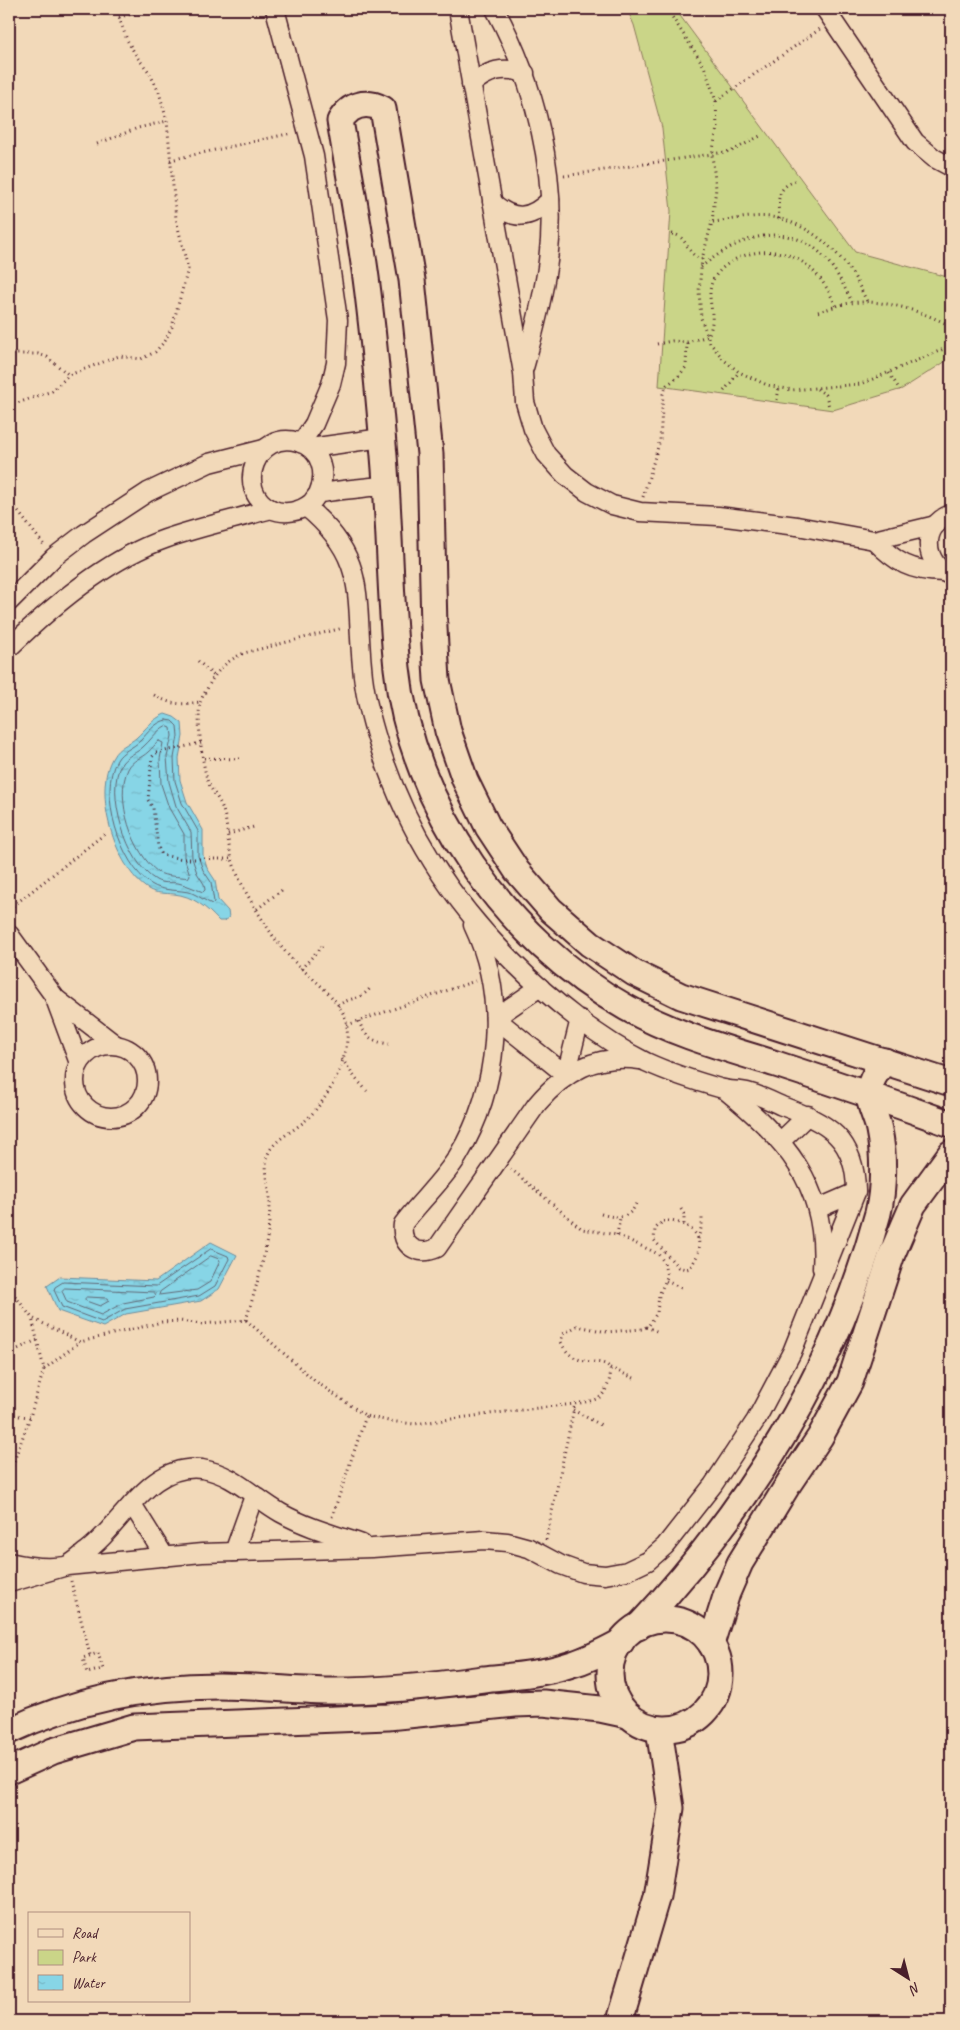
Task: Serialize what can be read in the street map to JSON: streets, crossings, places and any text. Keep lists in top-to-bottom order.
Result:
{
  "legend": ["Road", "Park", "Water"],
  "north": "bottom right"
}
